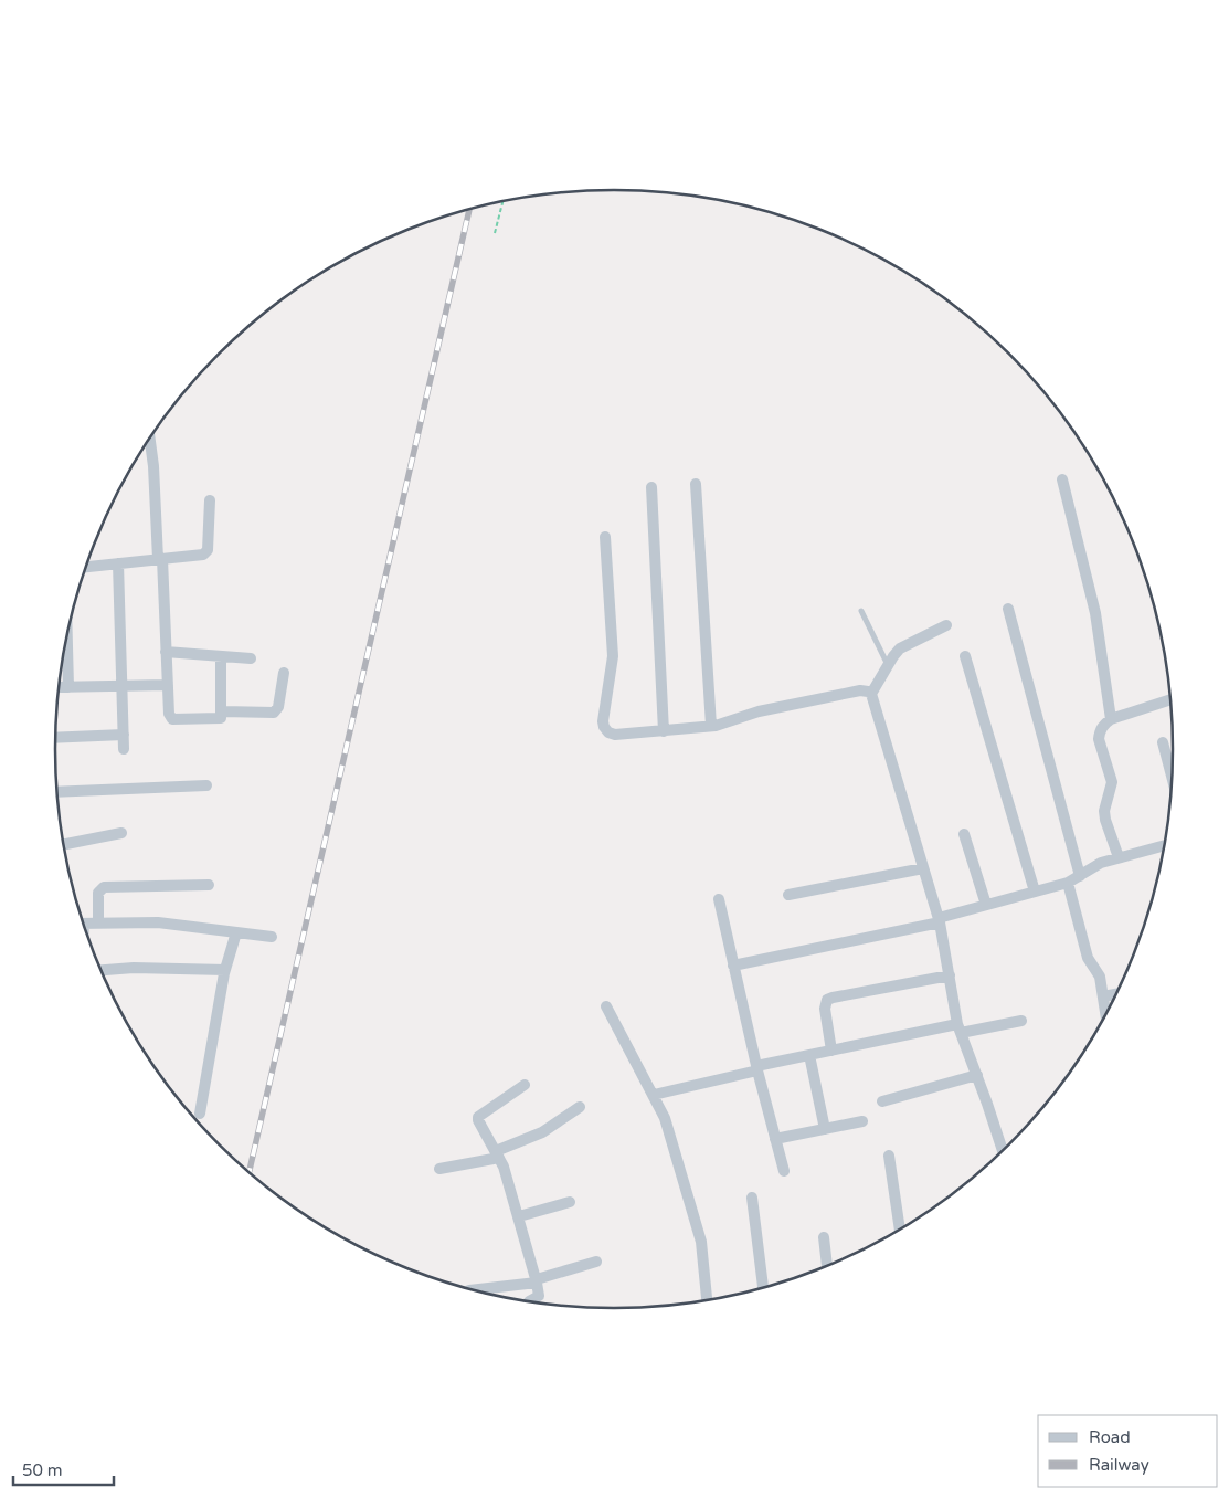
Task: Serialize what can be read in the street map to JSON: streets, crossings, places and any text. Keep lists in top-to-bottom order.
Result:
{
  "legend": ["Road", "Railway"],
  "scale_bar": "50 m"
}
